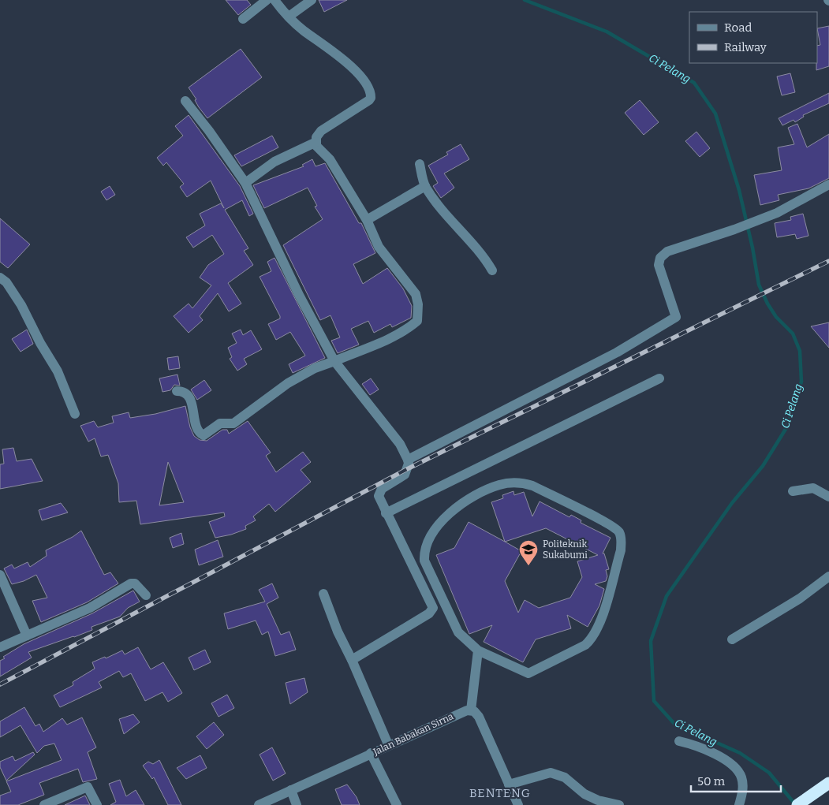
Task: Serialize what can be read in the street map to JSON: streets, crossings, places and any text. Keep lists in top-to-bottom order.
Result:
{
  "streets": {
    "street": ["Jalan Babakan Sirna"]
  },
  "districts": ["BENTENG"],
  "water": ["Ci Pelang"],
  "places": {
    "school or university": ["Politeknik Sukabumi"]
  },
  "legend": ["Road", "Railway"],
  "scale_bar": "50 m"
}
